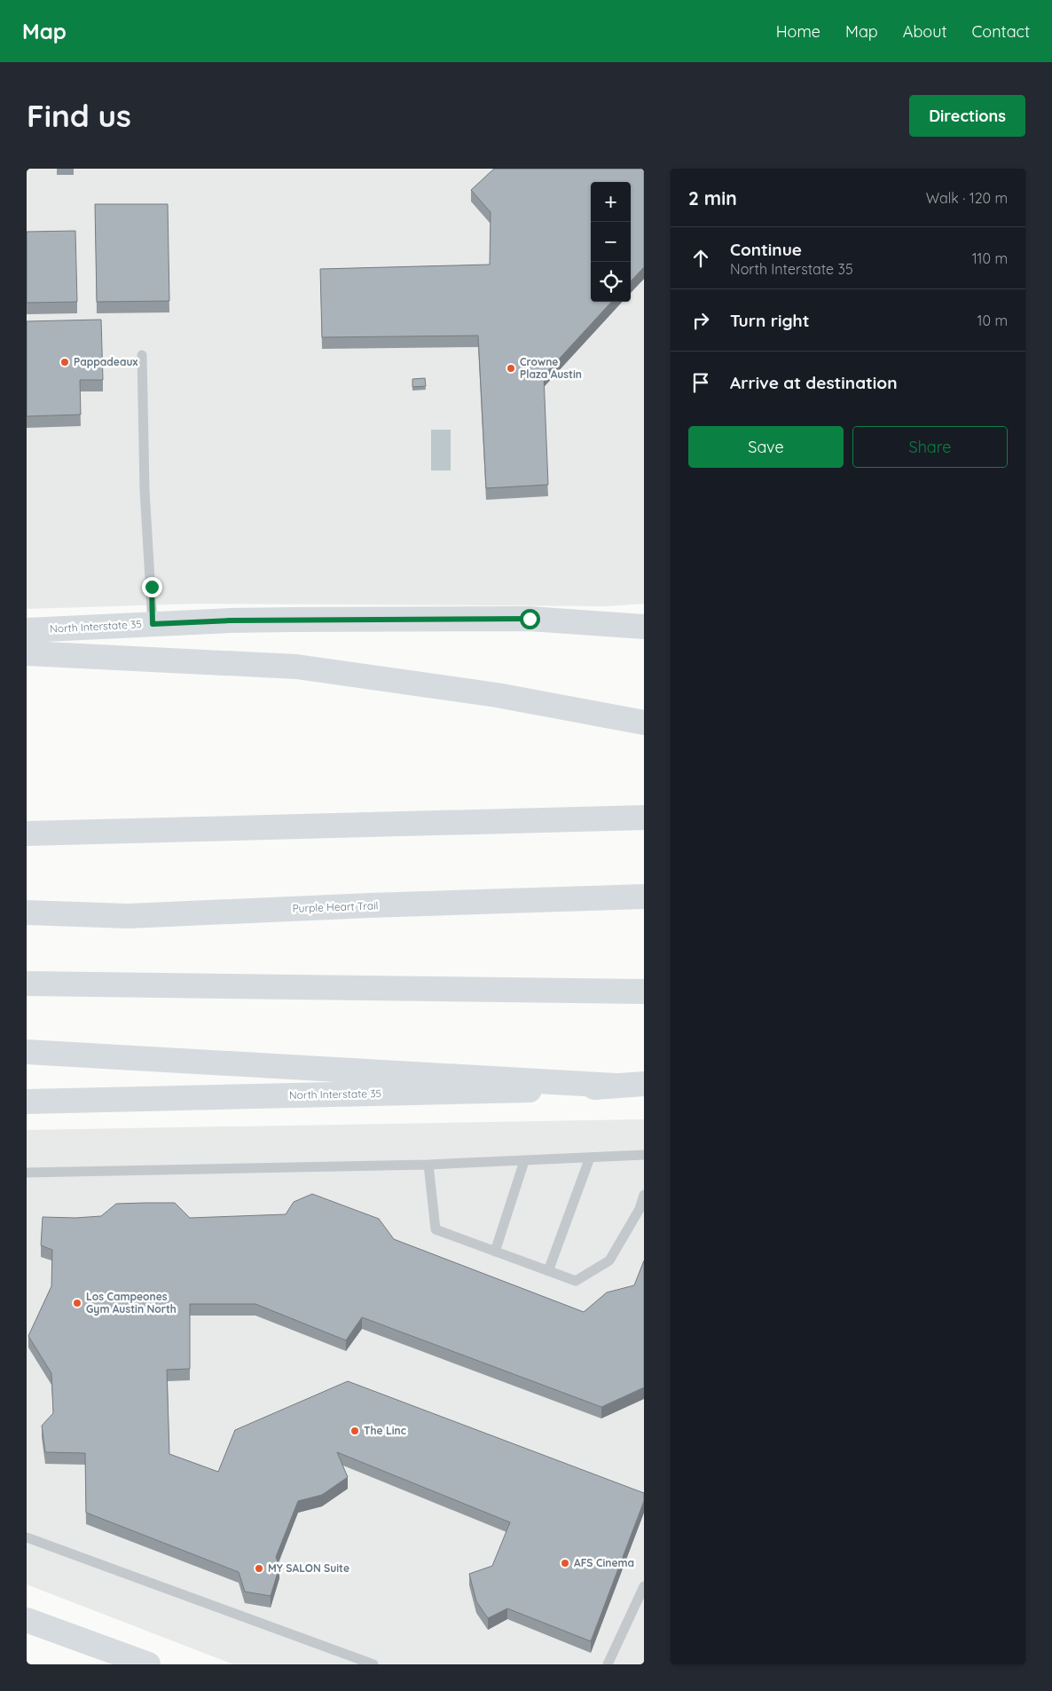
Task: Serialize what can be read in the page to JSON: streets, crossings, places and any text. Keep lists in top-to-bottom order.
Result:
{
  "streets": {
    "main road": ["North Interstate 35", "Purple Heart Trail"]
  },
  "places": [
    "Pappadeaux",
    "Crowne Plaza Austin",
    "Los Campeones Gym Austin North",
    "The Linc",
    "AFS Cinema",
    "MY SALON Suite"
  ],
  "page": {
    "header": "Map",
    "nav": [
      "Home",
      "Map",
      "About",
      "Contact"
    ],
    "buttons": [
      "Directions",
      ["Save", "Share"]
    ],
    "title": "Find us",
    "heading": ["2 min", "Walk · 120 m"],
    "map_buttons": ["+", "−"],
    "list": [
      ["Continue", "North Interstate 35", "110 m"],
      ["Turn right", "10 m"],
      "Arrive at destination"
    ]
  }
}
